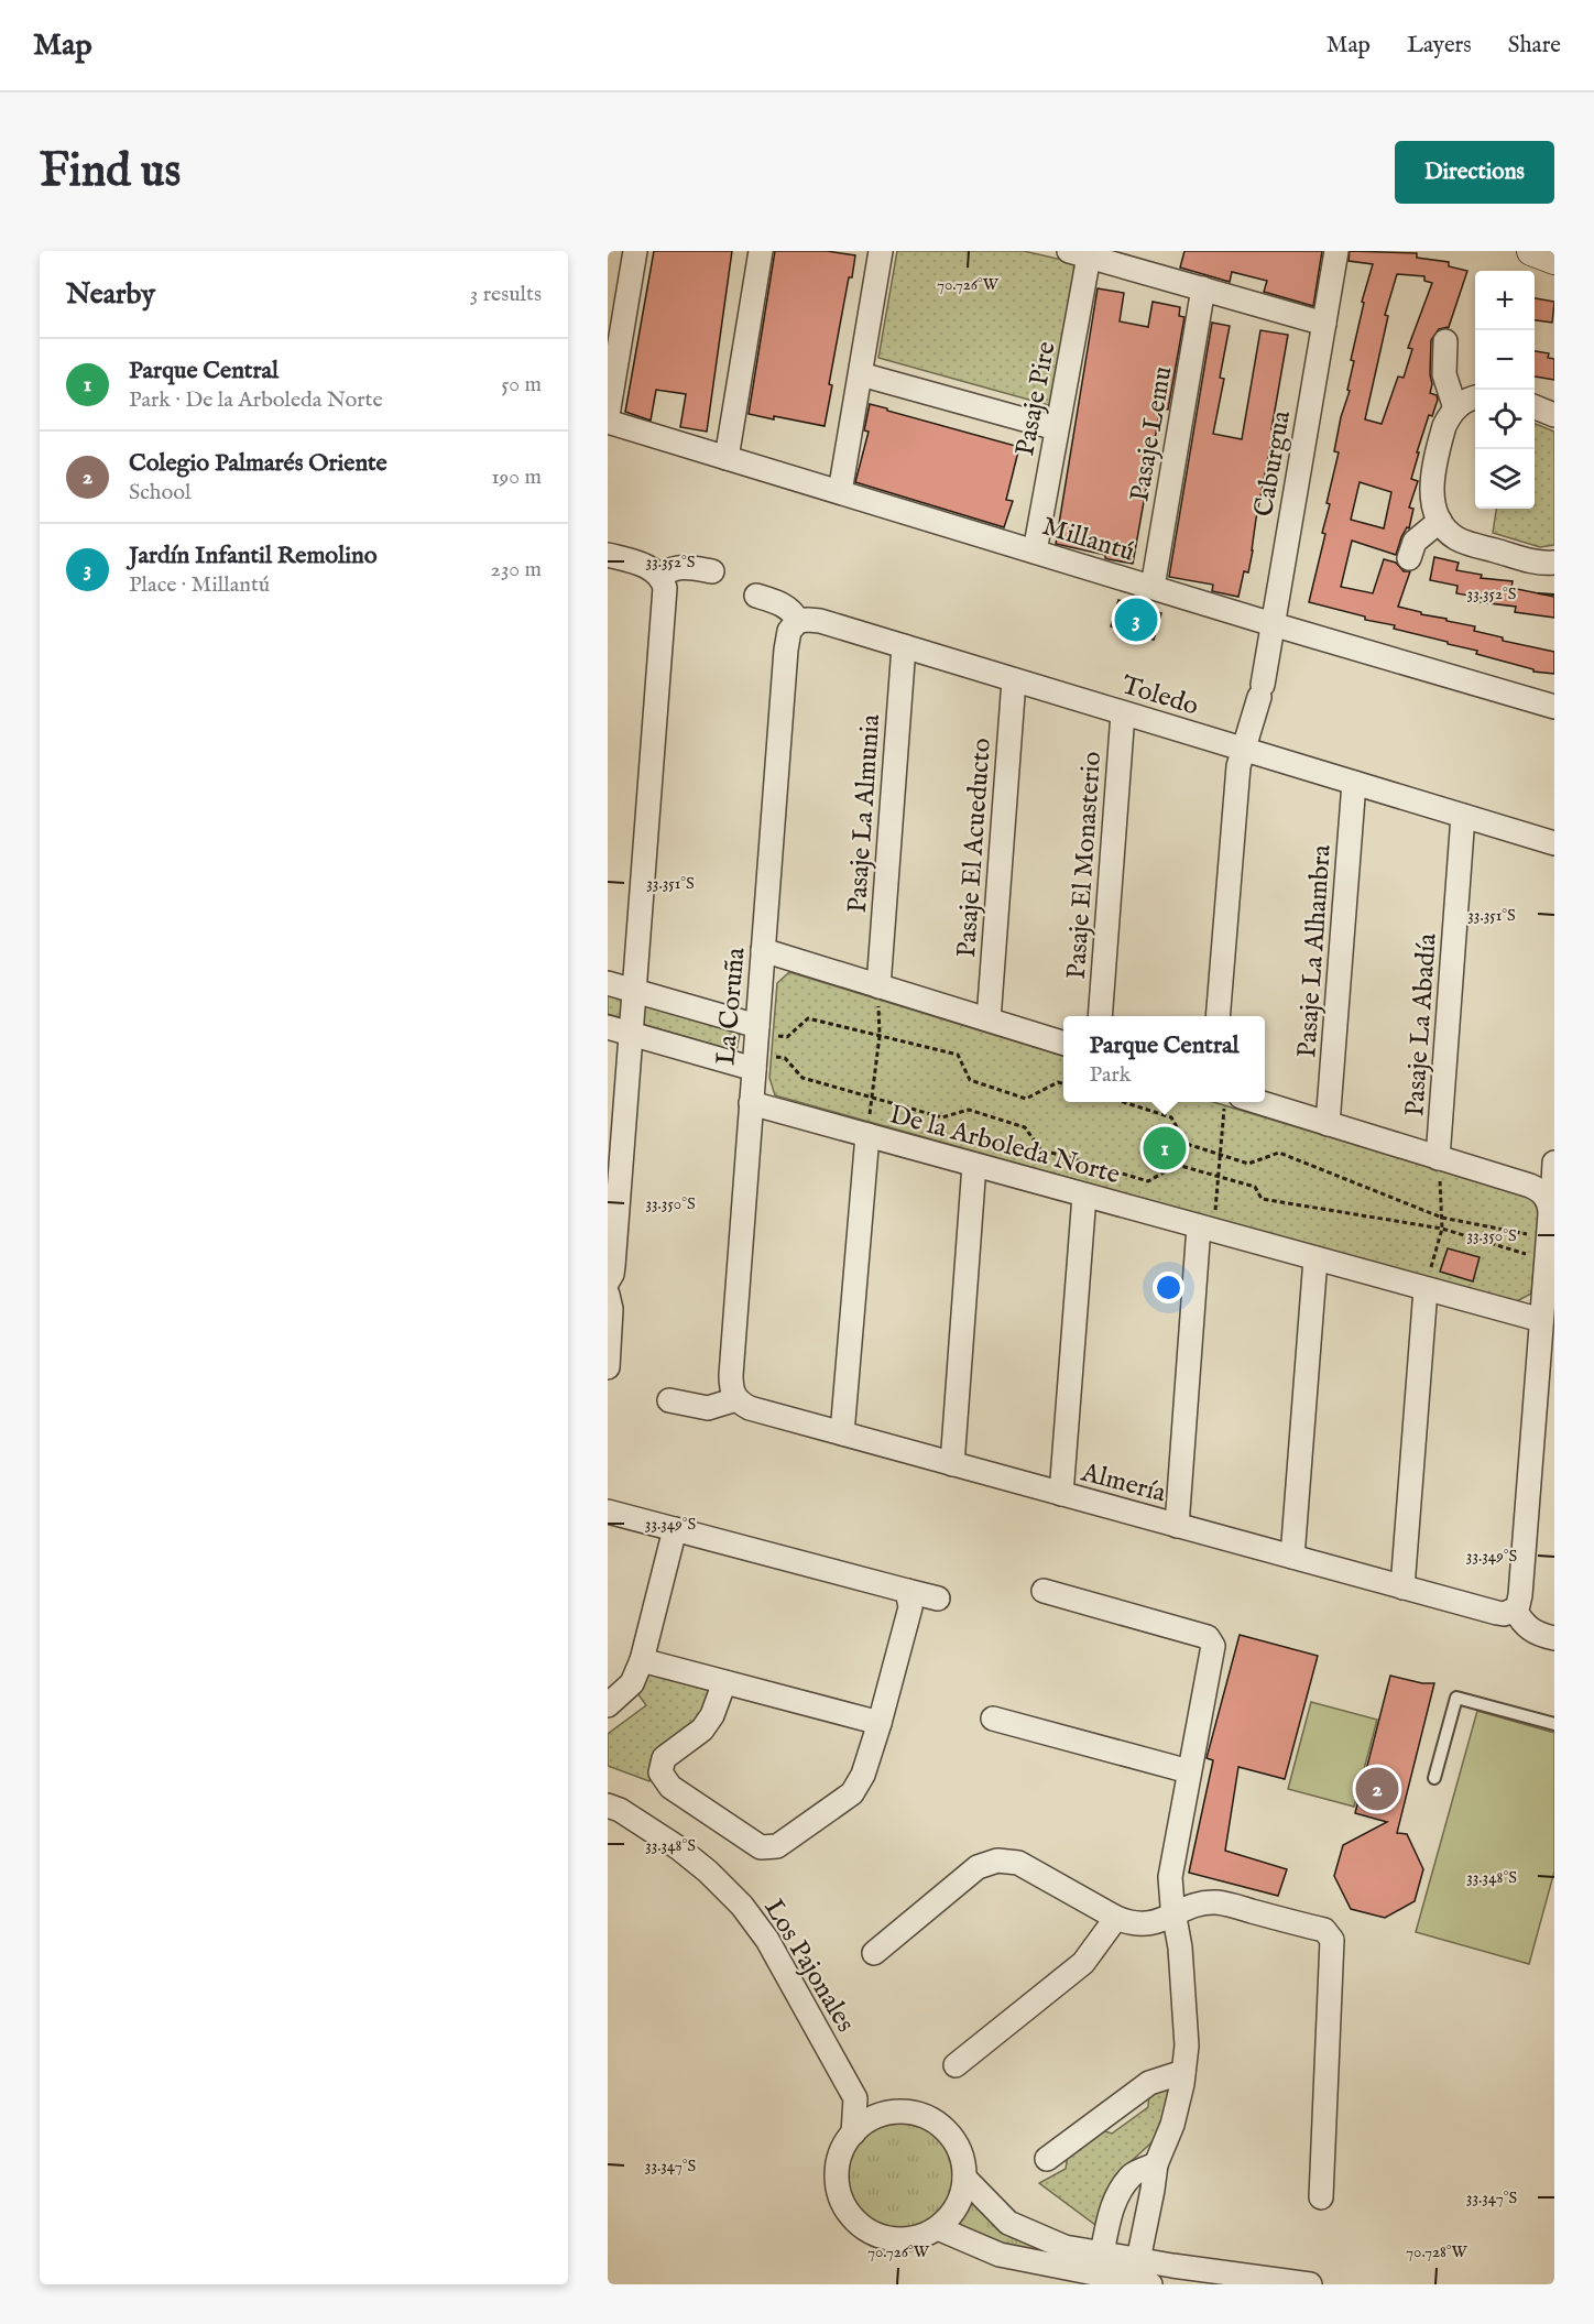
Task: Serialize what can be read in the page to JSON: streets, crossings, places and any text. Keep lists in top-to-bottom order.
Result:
{
  "streets": {
    "street": [
      "Pasaje Pire",
      "Pasaje Lemu",
      "Caburgua",
      "Millantú",
      "Toledo",
      "Pasaje La Almunia",
      "Pasaje El Acueducto",
      "Pasaje El Monasterio",
      "Pasaje La Alhambra",
      "La Coruña",
      "Pasaje La Abadía",
      "De la Arboleda Norte",
      "Almería",
      "Los Pajonales"
    ]
  },
  "crossings": [
    ["Pasaje Pire", "Millantú"],
    ["Pasaje Lemu", "Millantú"],
    ["Caburgua", "Millantú"],
    ["Caburgua", "Toledo"],
    ["Toledo", "Pasaje La Almunia"],
    ["Toledo", "Pasaje El Acueducto"],
    ["Toledo", "Pasaje El Monasterio"],
    ["Toledo", "Pasaje La Alhambra"],
    ["Toledo", "La Coruña"],
    ["Toledo", "Pasaje La Abadía"],
    ["La Coruña", "De la Arboleda Norte"],
    ["La Coruña", "Almería"]
  ],
  "page": {
    "header": "Map",
    "nav": ["Map", "Layers", "Share"],
    "buttons": "Directions",
    "title": "Find us",
    "heading": ["Nearby", "3 results"],
    "map_buttons": ["+", "−"],
    "list": [
      {
        "mark": "1",
        "name": "Parque Central",
        "note": "Park · De la Arboleda Norte",
        "value": "50 m"
      },
      {
        "mark": "2",
        "name": "Colegio Palmarés Oriente",
        "note": "School",
        "value": "190 m"
      },
      {
        "mark": "3",
        "name": "Jardín Infantil Remolino",
        "note": "Place · Millantú",
        "value": "230 m"
      }
    ],
    "pins": ["3", "1", "2"],
    "popup": ["Parque Central", "Park"]
  },
  "coordinates": [
    "70.726°W",
    "33.352°S",
    "33.351°S",
    "33.350°S",
    "33.349°S",
    "33.348°S",
    "33.347°S",
    "70.728°W"
  ]
}
